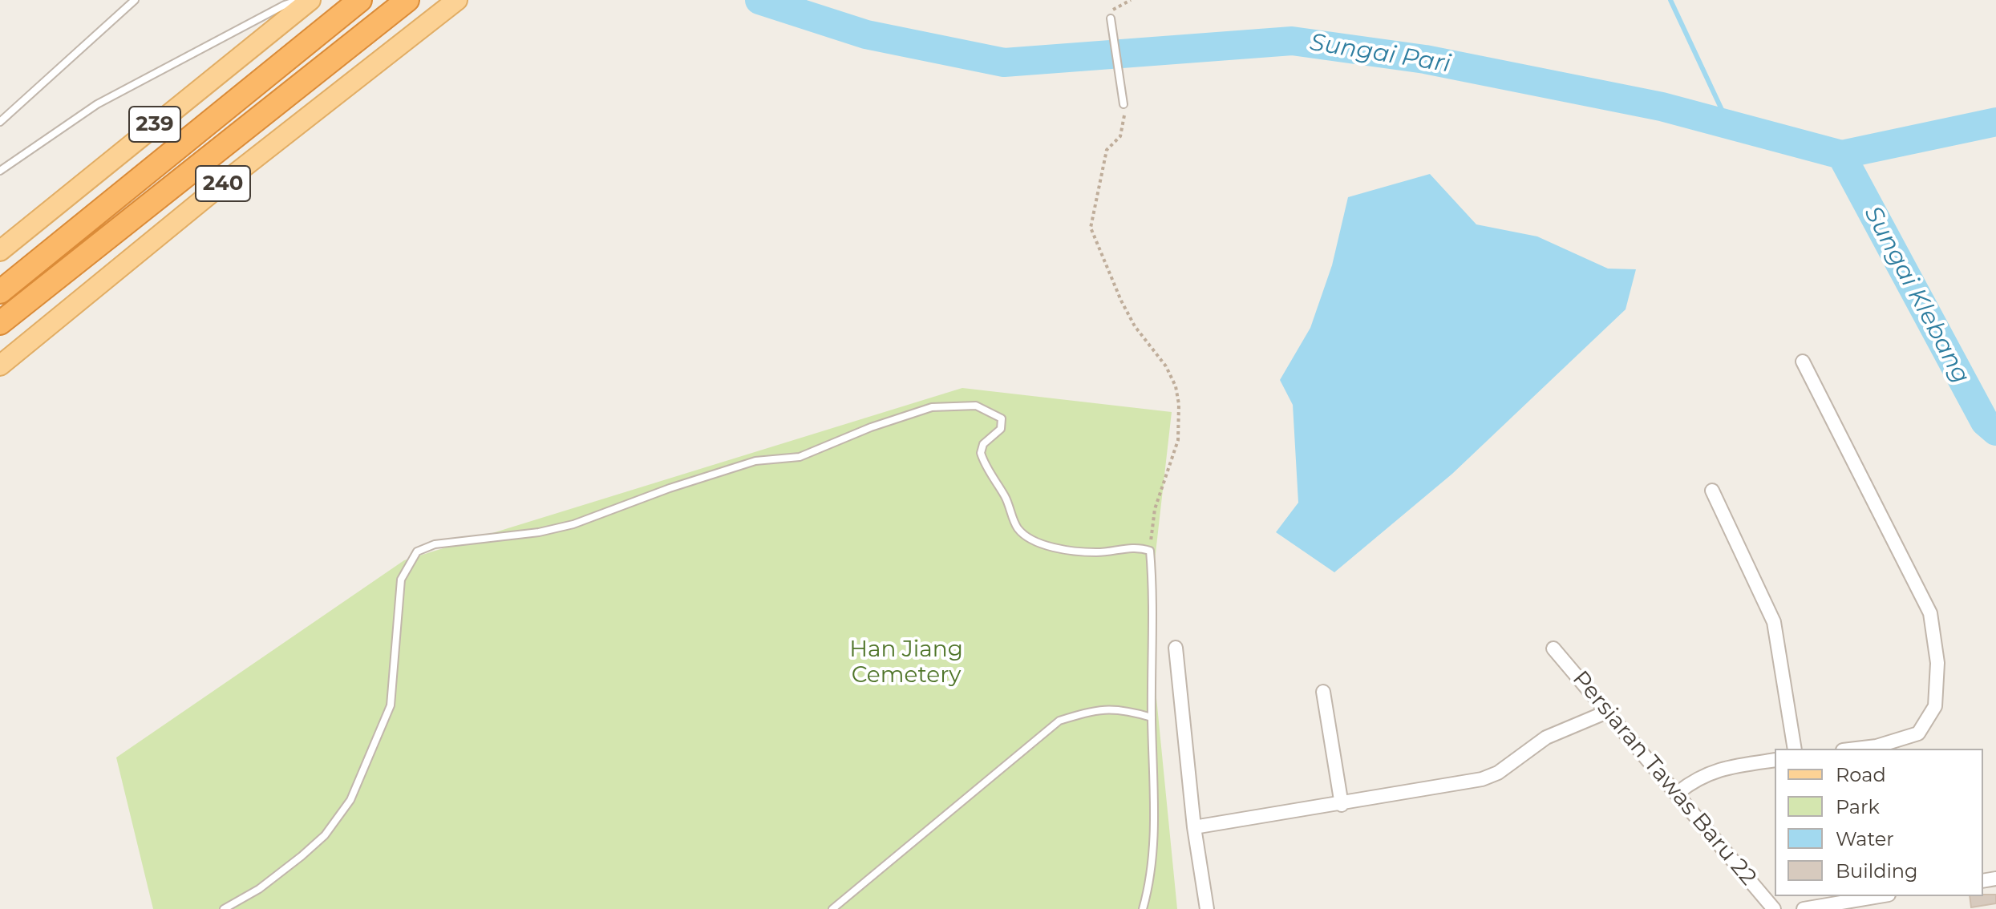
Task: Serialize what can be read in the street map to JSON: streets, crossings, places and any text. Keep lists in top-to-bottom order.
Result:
{
  "streets": {
    "main road": ["239", "240"],
    "street": ["Persiaran Tawas Baru 22"]
  },
  "water": ["Sungai Pari", "Sungai Klebang"],
  "parks": ["Han Jiang Cemetery"],
  "legend": [
    "Road",
    "Park",
    "Water",
    "Building"
  ]
}
